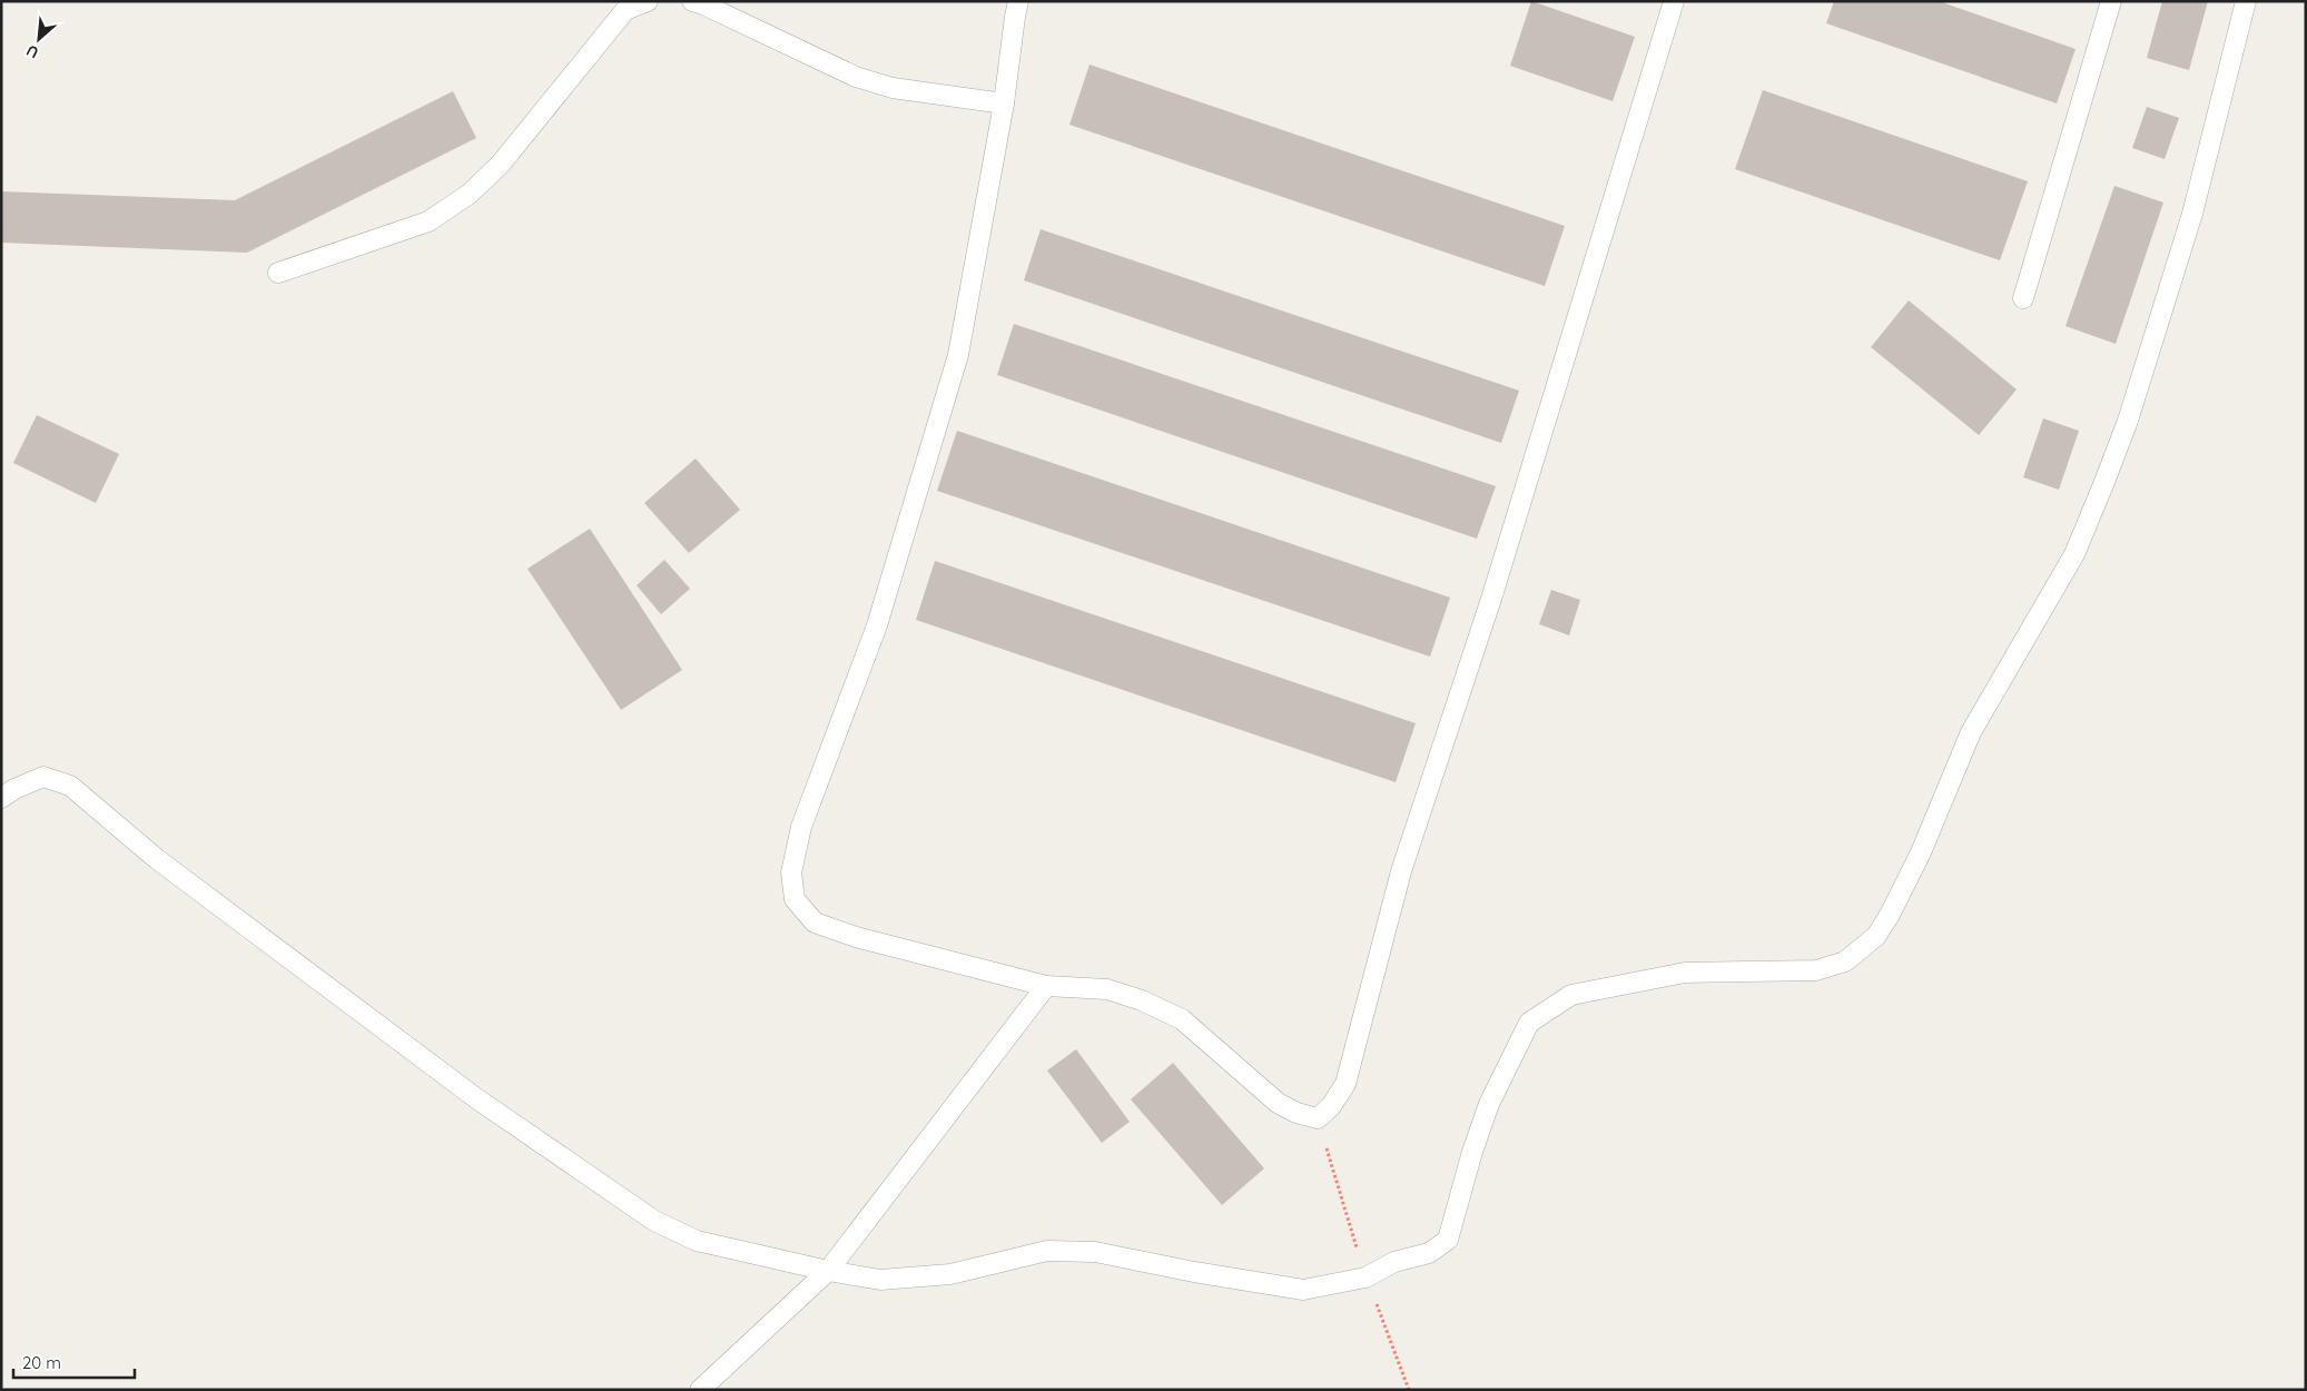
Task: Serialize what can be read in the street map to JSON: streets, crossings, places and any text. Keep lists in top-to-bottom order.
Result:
{
  "scale_bar": "20 m",
  "north": "bottom left"
}
